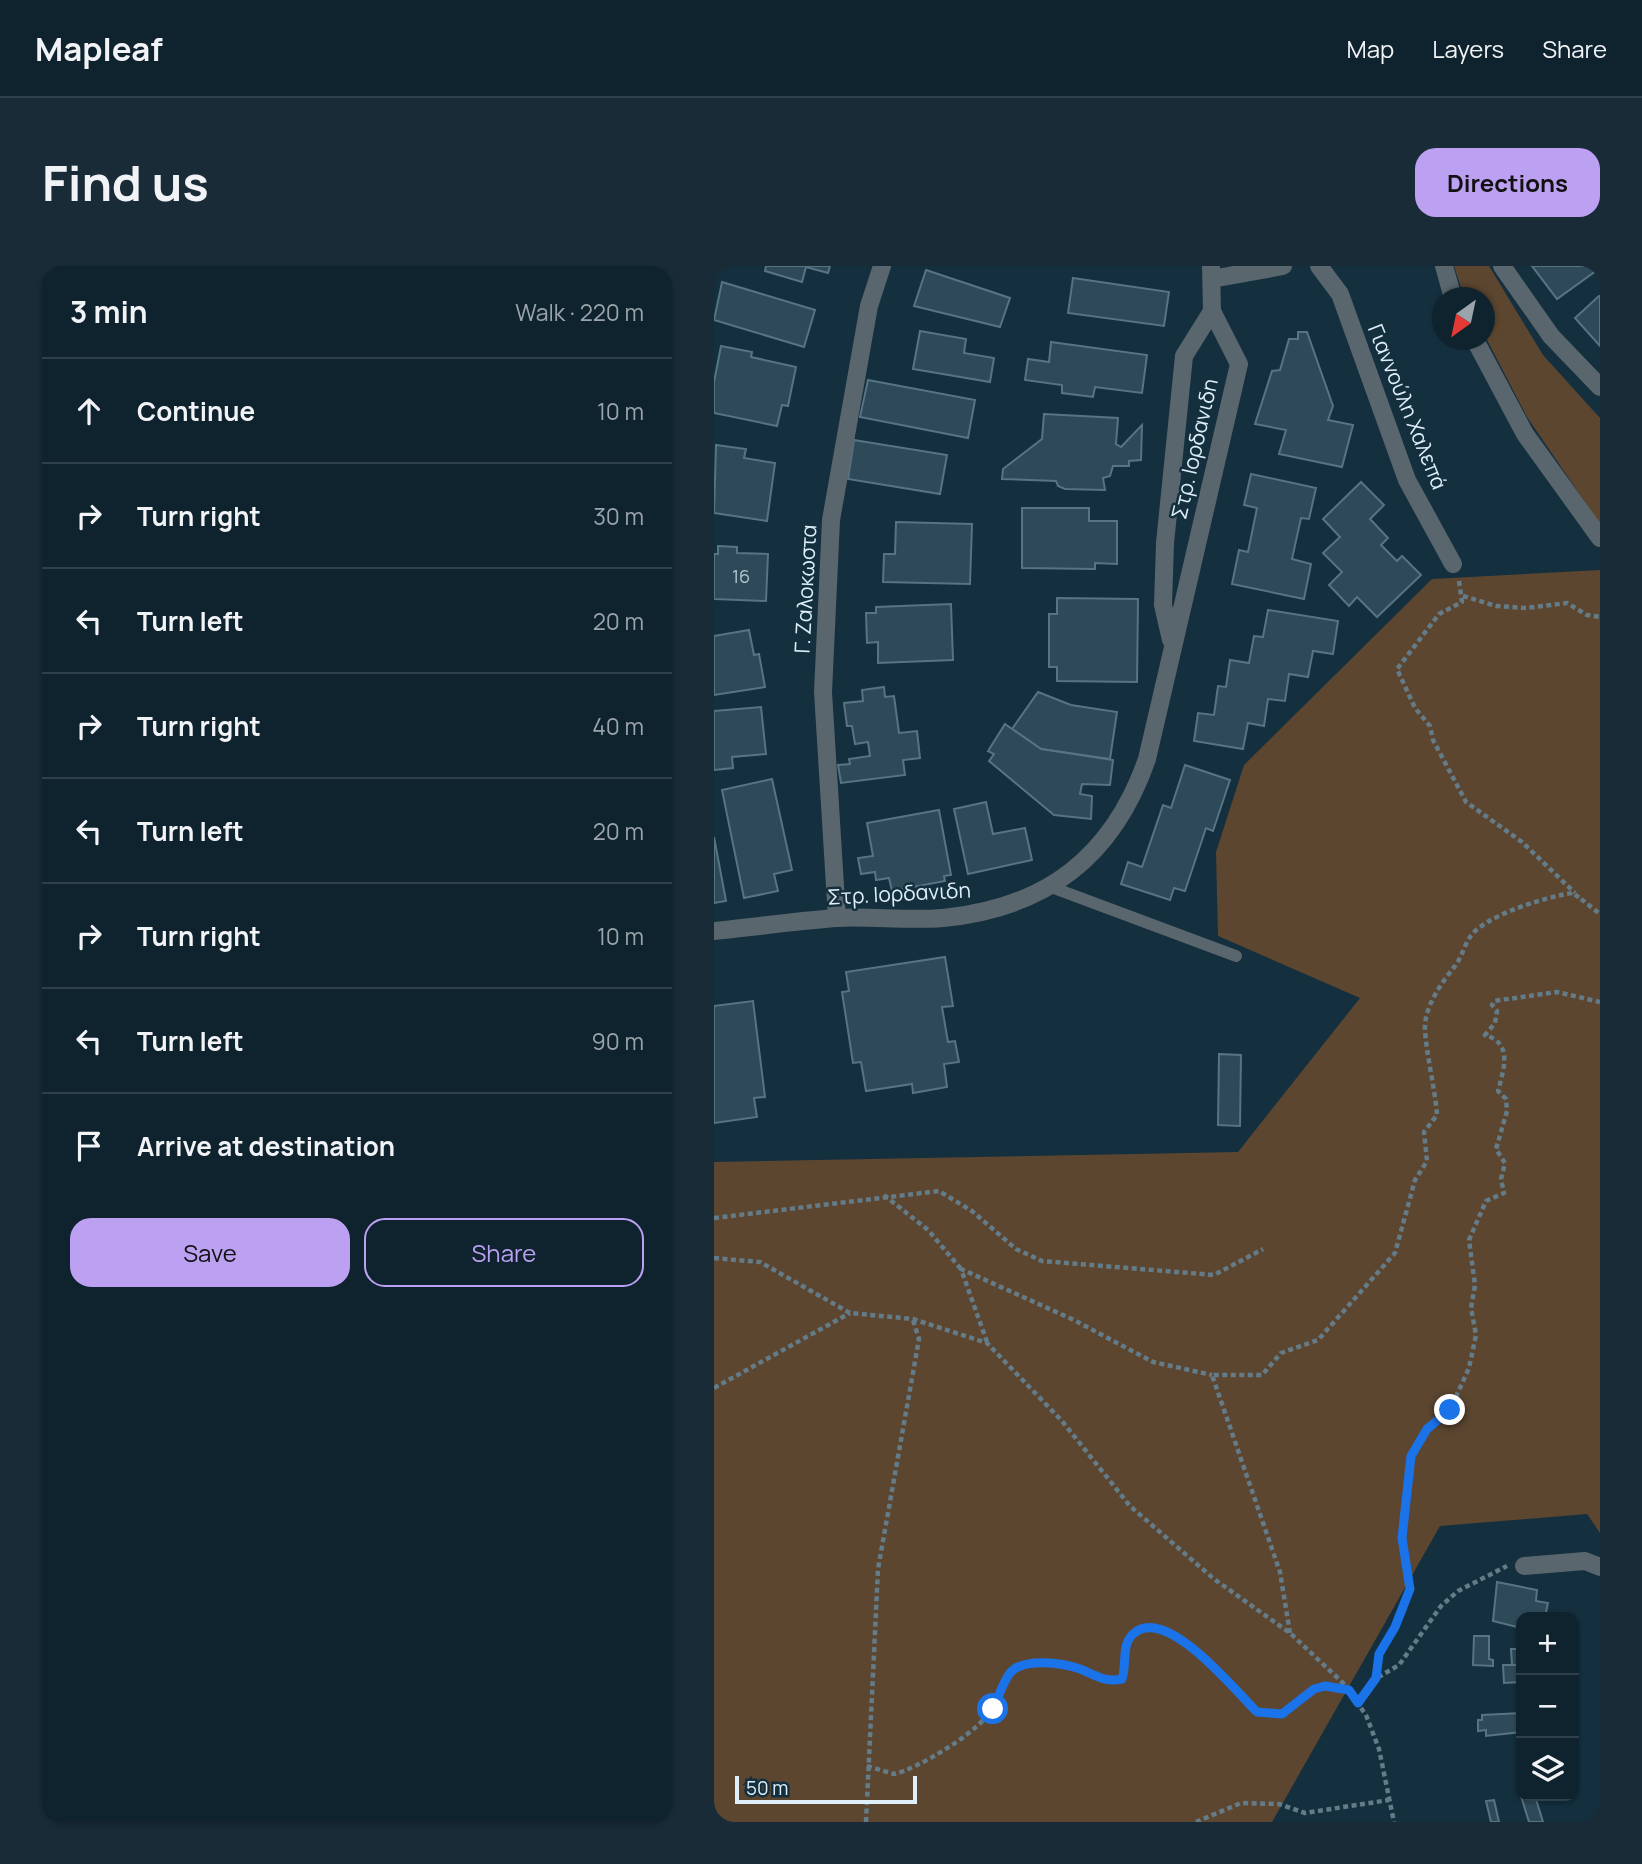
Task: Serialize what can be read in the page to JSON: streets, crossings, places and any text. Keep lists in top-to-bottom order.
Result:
{
  "streets": {
    "street": ["Γιαννούλη Χαλεπά", "Στρ. Ιορδανιδη", "Γ. Ζαλοκωστα"]
  },
  "crossings": [
    ["Στρ. Ιορδανιδη", "Γ. Ζαλοκωστα"]
  ],
  "house_numbers": ["16"],
  "scale_bar": "50 m",
  "north": "bottom left",
  "page": {
    "header": "Mapleaf",
    "nav": ["Map", "Layers", "Share"],
    "buttons": [
      "Directions",
      ["Save", "Share"]
    ],
    "title": "Find us",
    "heading": ["3 min", "Walk · 220 m"],
    "list": [
      ["Continue", "10 m"],
      ["Turn right", "30 m"],
      ["Turn left", "20 m"],
      ["Turn right", "40 m"],
      ["Turn left", "20 m"],
      ["Turn right", "10 m"],
      ["Turn left", "90 m"],
      "Arrive at destination"
    ],
    "map_buttons": ["+", "−"],
    "scale": "50 m"
  }
}
